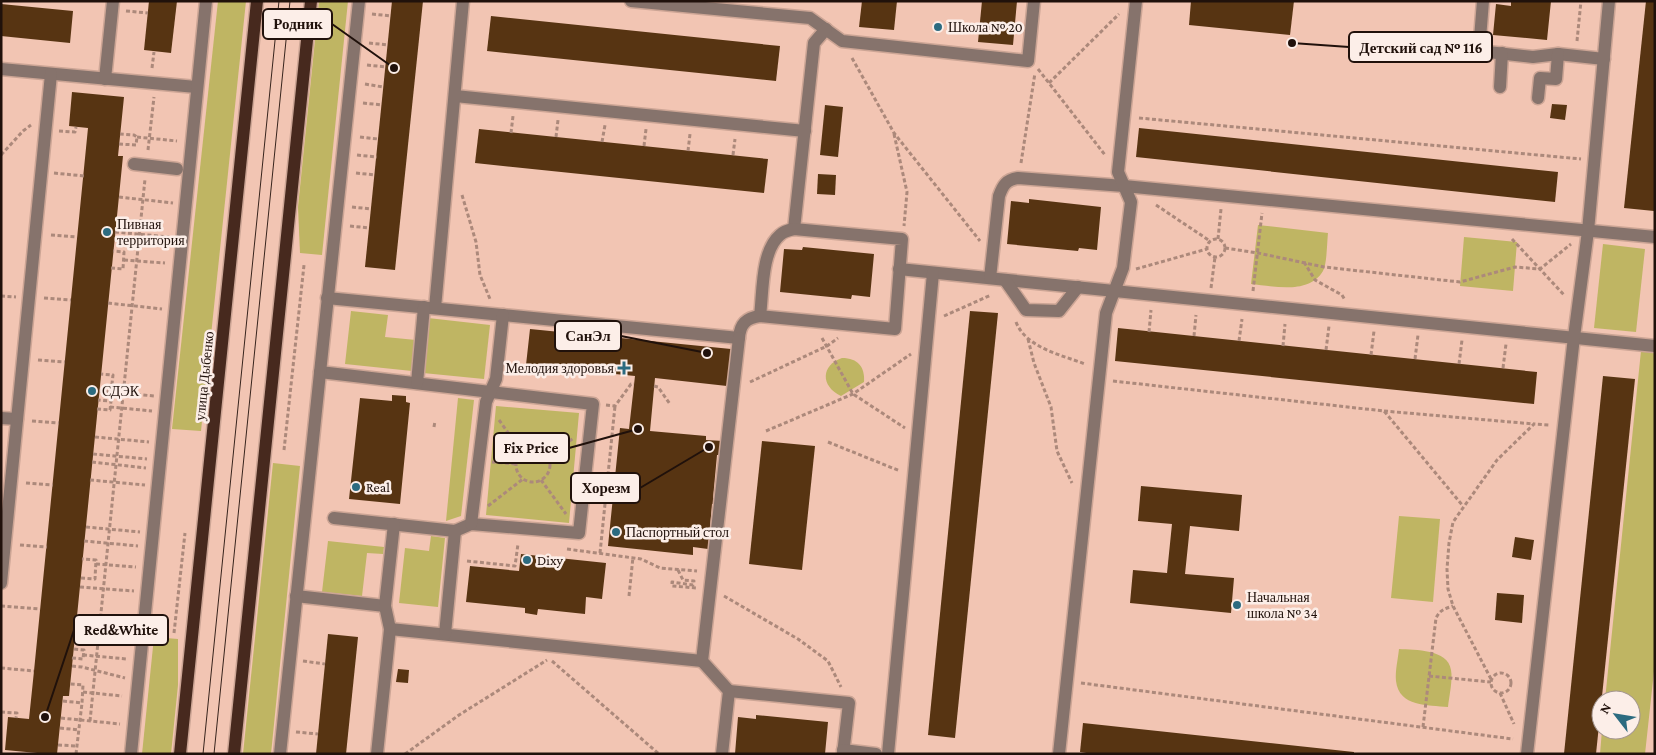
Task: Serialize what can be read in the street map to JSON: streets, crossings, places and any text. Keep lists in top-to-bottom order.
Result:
{
  "streets": {
    "main road": ["улица Дыбенко"]
  },
  "places": {
    "other": [
      "Школа № 20",
      "Детский сад № 116",
      "Родник",
      "Пивная территория",
      "СанЭл",
      "СДЭК",
      "Fix Price",
      "Хорезм",
      "Real",
      "Паспортный стол",
      "Dixy",
      "Начальная школа № 34",
      "Red&White"
    ],
    "health": ["Мелодия здоровья"]
  },
  "north": "top left"
}
